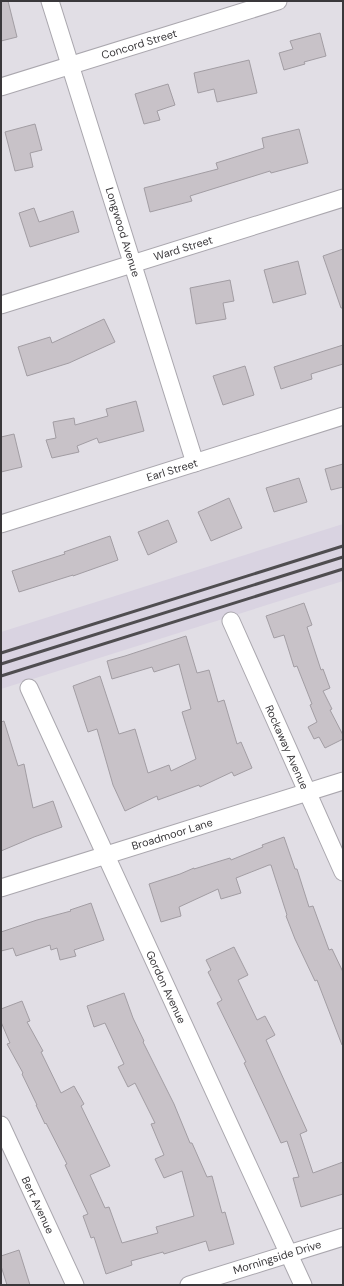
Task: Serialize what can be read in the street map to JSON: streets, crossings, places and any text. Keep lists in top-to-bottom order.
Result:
{
  "streets": {
    "street": [
      "Concord Street",
      "Longwood Avenue",
      "Ward Street",
      "Earl Street",
      "Rockaway Avenue",
      "Broadmoor Lane",
      "Gordon Avenue",
      "Bert Avenue",
      "Morningside Drive"
    ]
  },
  "crossings": [
    ["Concord Street", "Longwood Avenue"],
    ["Longwood Avenue", "Ward Street"],
    ["Longwood Avenue", "Earl Street"],
    ["Rockaway Avenue", "Broadmoor Lane"],
    ["Broadmoor Lane", "Gordon Avenue"],
    ["Gordon Avenue", "Morningside Drive"]
  ]
}
